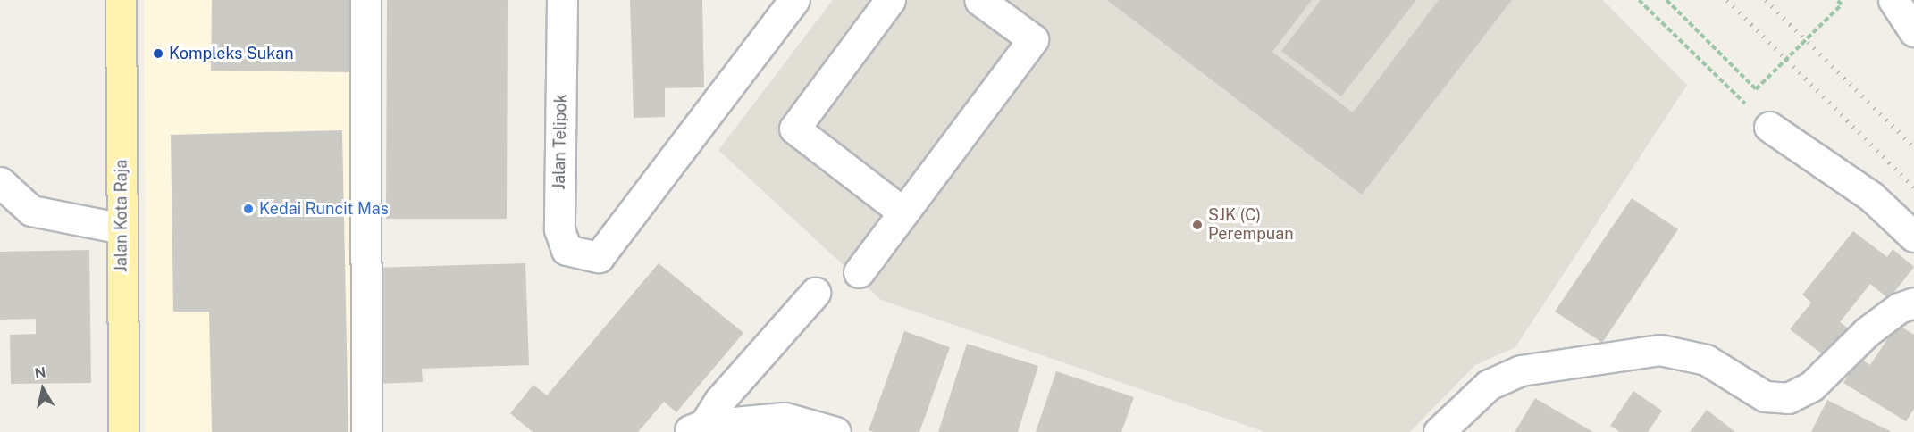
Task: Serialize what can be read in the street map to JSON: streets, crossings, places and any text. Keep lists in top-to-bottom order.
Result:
{
  "streets": {
    "main road": ["Jalan Kota Raja"],
    "street": ["Jalan Telipok"]
  },
  "places": ["Kompleks Sukan", "Kedai Runcit Mas", "SJK (C) Perempuan"],
  "north": "top"
}
